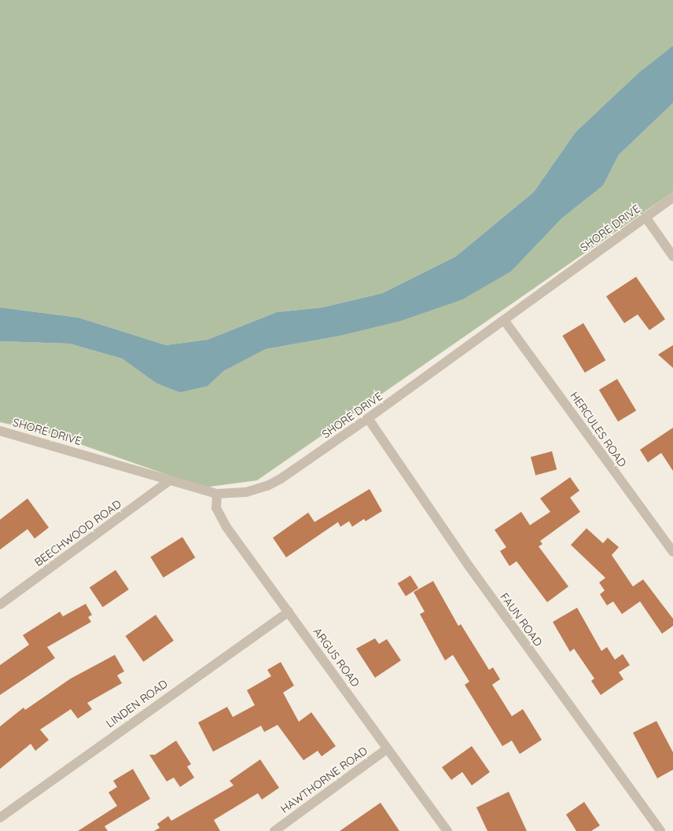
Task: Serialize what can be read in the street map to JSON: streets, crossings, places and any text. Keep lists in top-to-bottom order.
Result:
{
  "streets": {
    "street": [
      "SHORE DRIVE",
      "HERCULES ROAD",
      "BEECHWOOD ROAD",
      "FAUN ROAD",
      "ARGUS ROAD",
      "LINDEN ROAD",
      "HAWTHORNE ROAD"
    ]
  },
  "crossings": [
    ["SHORE DRIVE", "HERCULES ROAD"],
    ["SHORE DRIVE", "BEECHWOOD ROAD"],
    ["SHORE DRIVE", "FAUN ROAD"],
    ["SHORE DRIVE", "ARGUS ROAD"],
    ["ARGUS ROAD", "LINDEN ROAD"],
    ["ARGUS ROAD", "HAWTHORNE ROAD"]
  ]
}
